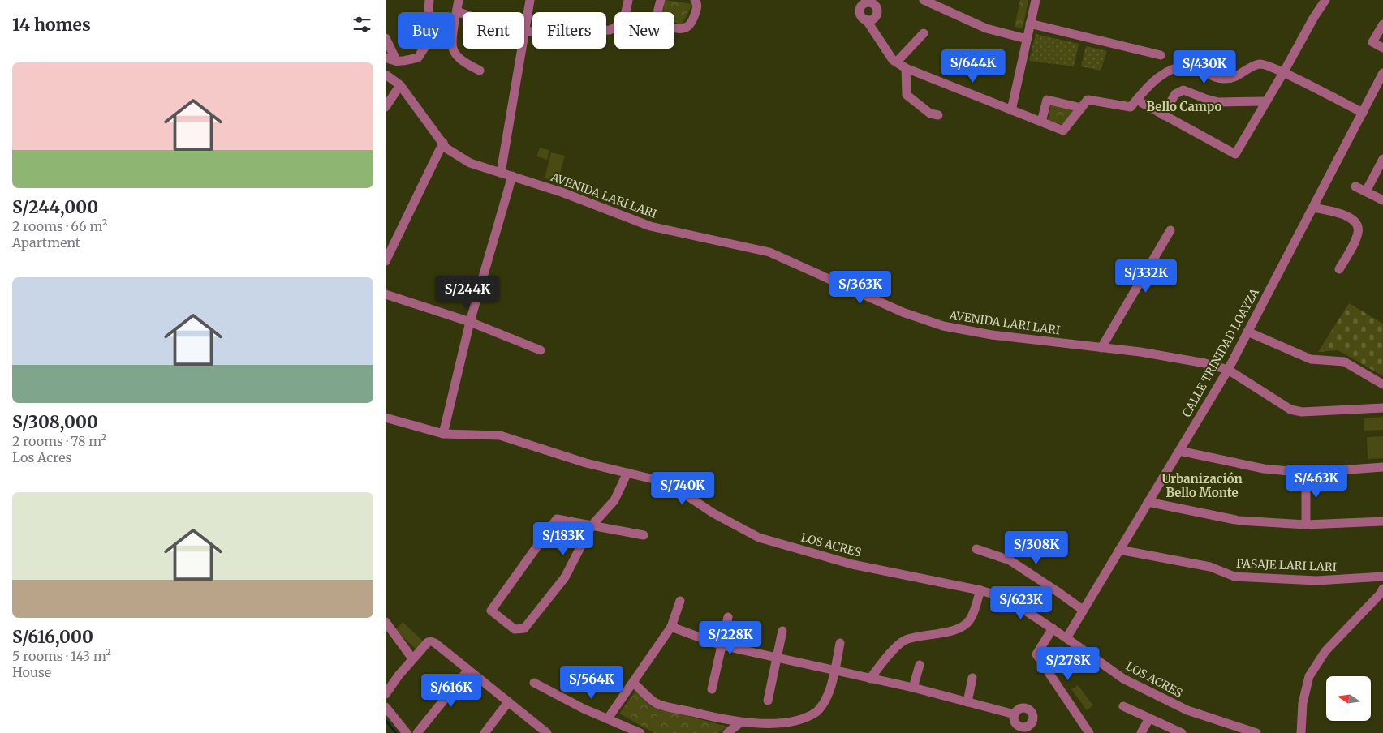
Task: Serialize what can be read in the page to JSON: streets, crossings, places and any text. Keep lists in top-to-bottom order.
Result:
{
  "streets": {
    "street": [
      "AVENIDA LARI LARI",
      "CALLE TRINIDAD LOAYZA",
      "LOS ACRES",
      "PASAJE LARI LARI"
    ]
  },
  "crossings": [
    ["AVENIDA LARI LARI", "CALLE TRINIDAD LOAYZA"],
    ["CALLE TRINIDAD LOAYZA", "LOS ACRES"],
    ["CALLE TRINIDAD LOAYZA", "PASAJE LARI LARI"]
  ],
  "districts": ["Bello Campo", "Urbanización Bello Monte"],
  "north": "left",
  "page": {
    "heading": "14 homes",
    "chip": [
      "Buy",
      "Rent",
      "Filters",
      "New"
    ],
    "list": [
      {
        "name": "S/244,000",
        "note": "2 rooms · 66 m² · Apartment"
      },
      {
        "name": "S/308,000",
        "note": "2 rooms · 78 m² · Los Acres"
      },
      {
        "name": "S/616,000",
        "note": "5 rooms · 143 m² · House"
      }
    ],
    "price": [
      "S/644K",
      "S/430K",
      "S/332K",
      "S/363K",
      "S/244K",
      "S/463K",
      "S/740K",
      "S/183K",
      "S/308K",
      "S/623K",
      "S/228K",
      "S/278K",
      "S/564K",
      "S/616K"
    ]
  }
}
